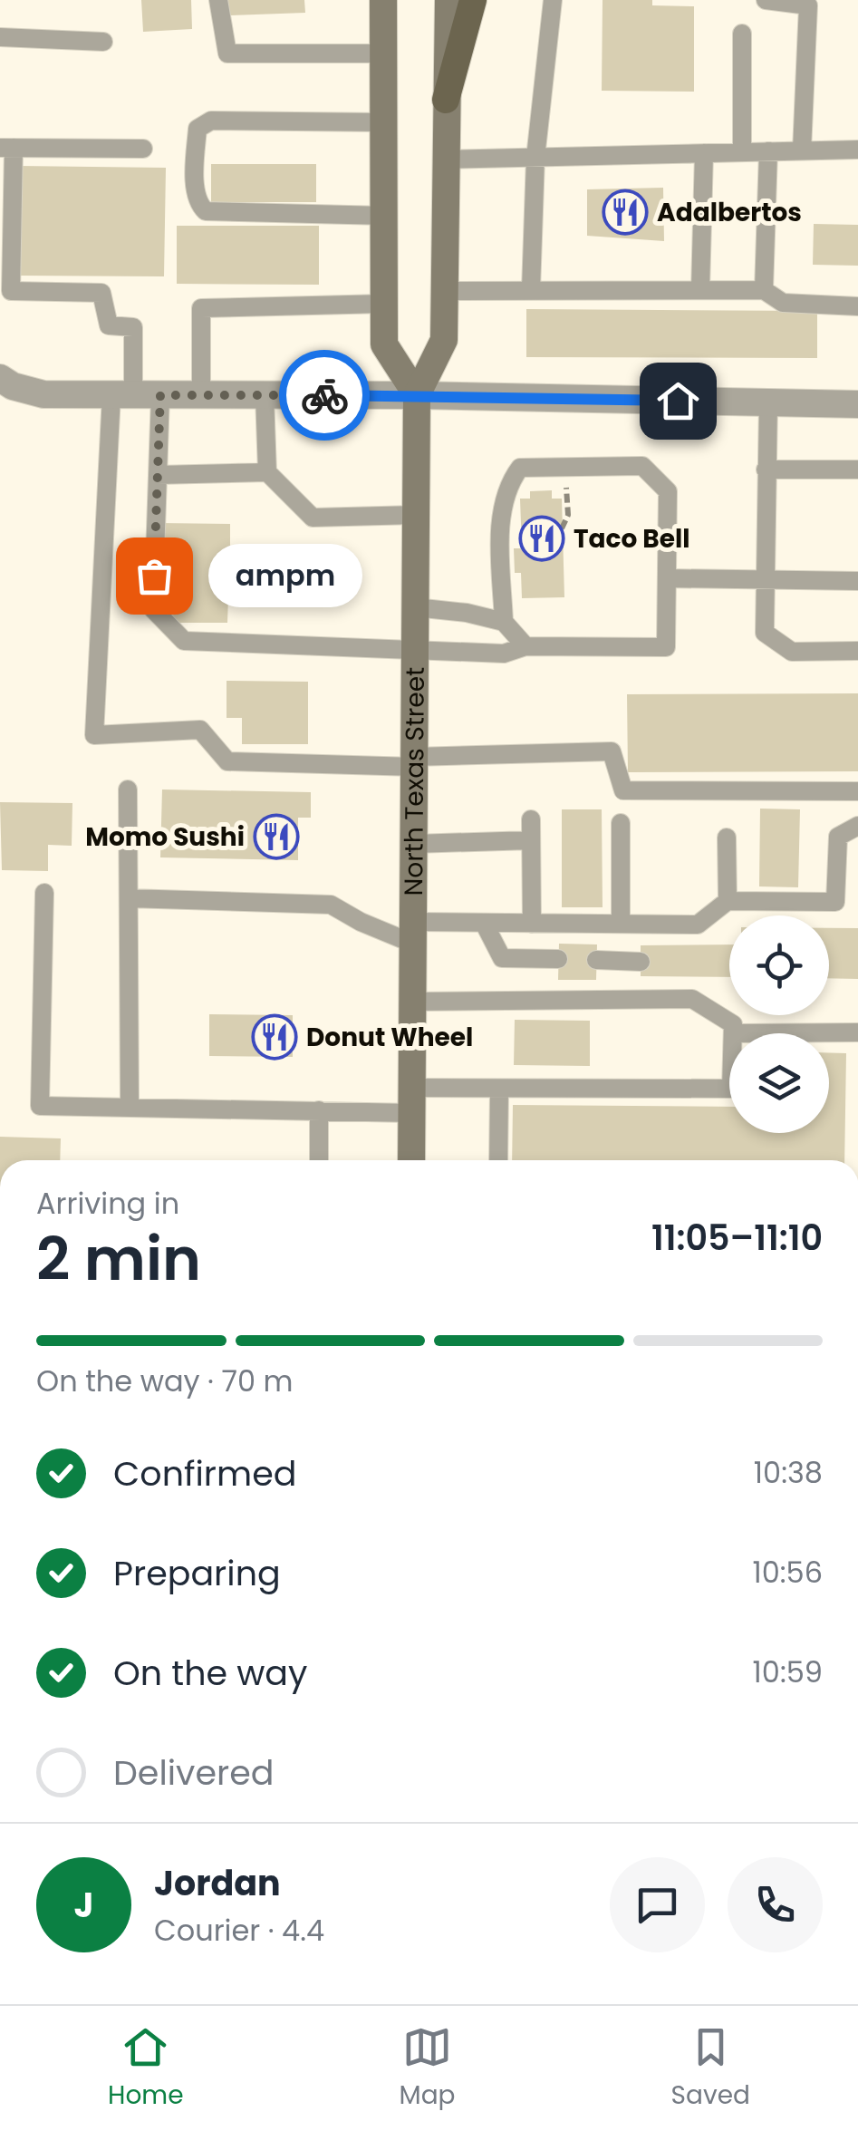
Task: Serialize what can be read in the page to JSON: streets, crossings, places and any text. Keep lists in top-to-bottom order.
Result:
{
  "streets": {
    "main road": ["North Texas Street"]
  },
  "places": {
    "restaurant": [
      "Adalbertos",
      "Taco Bell",
      "Momo Sushi",
      "Donut Wheel"
    ],
    "other": ["ampm"]
  },
  "page": {
    "bubble": "ampm",
    "heading": ["2 min", "Arriving in", "11:05–11:10"],
    "panel": ["Jordan", "Courier · 4.4"],
    "bar": "On the way · 70 m",
    "list": [
      ["Confirmed", "10:38"],
      ["Preparing", "10:56"],
      ["On the way", "10:59"],
      "Delivered"
    ],
    "round": "J",
    "tabs": ["Home", "Map", "Saved"]
  }
}
